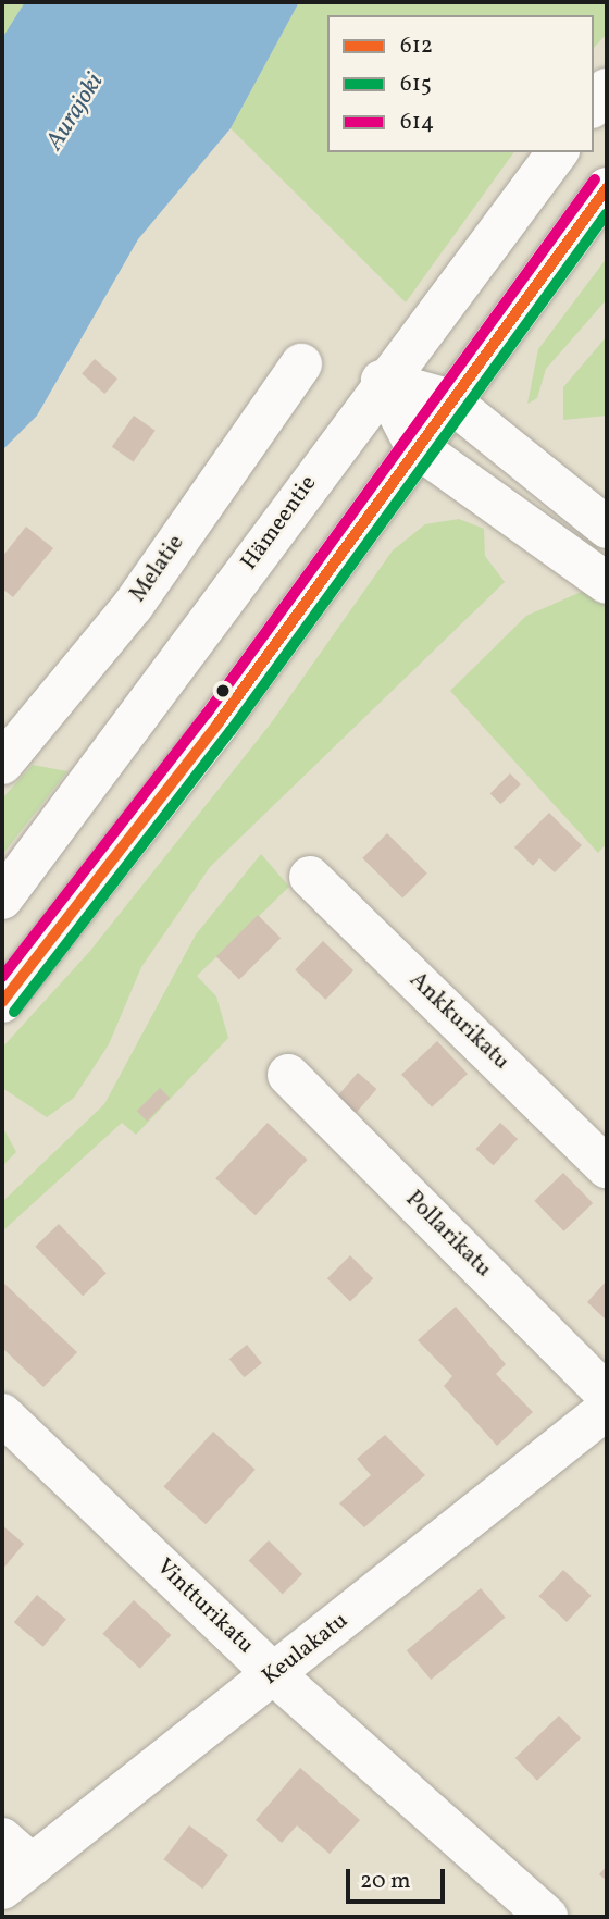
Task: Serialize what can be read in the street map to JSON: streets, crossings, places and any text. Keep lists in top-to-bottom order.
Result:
{
  "streets": {
    "main road": [
      "Hämeentie",
      "Melatie",
      "Ankkurikatu",
      "Pollarikatu",
      "Vintturikatu",
      "Keulakatu"
    ]
  },
  "crossings": [
    ["Vintturikatu", "Keulakatu"]
  ],
  "water": ["Aurajoki"],
  "lines": ["transit line 614", "transit line 612", "transit line 615"],
  "legend": ["612", "615", "614"],
  "scale_bar": "20 m"
}
